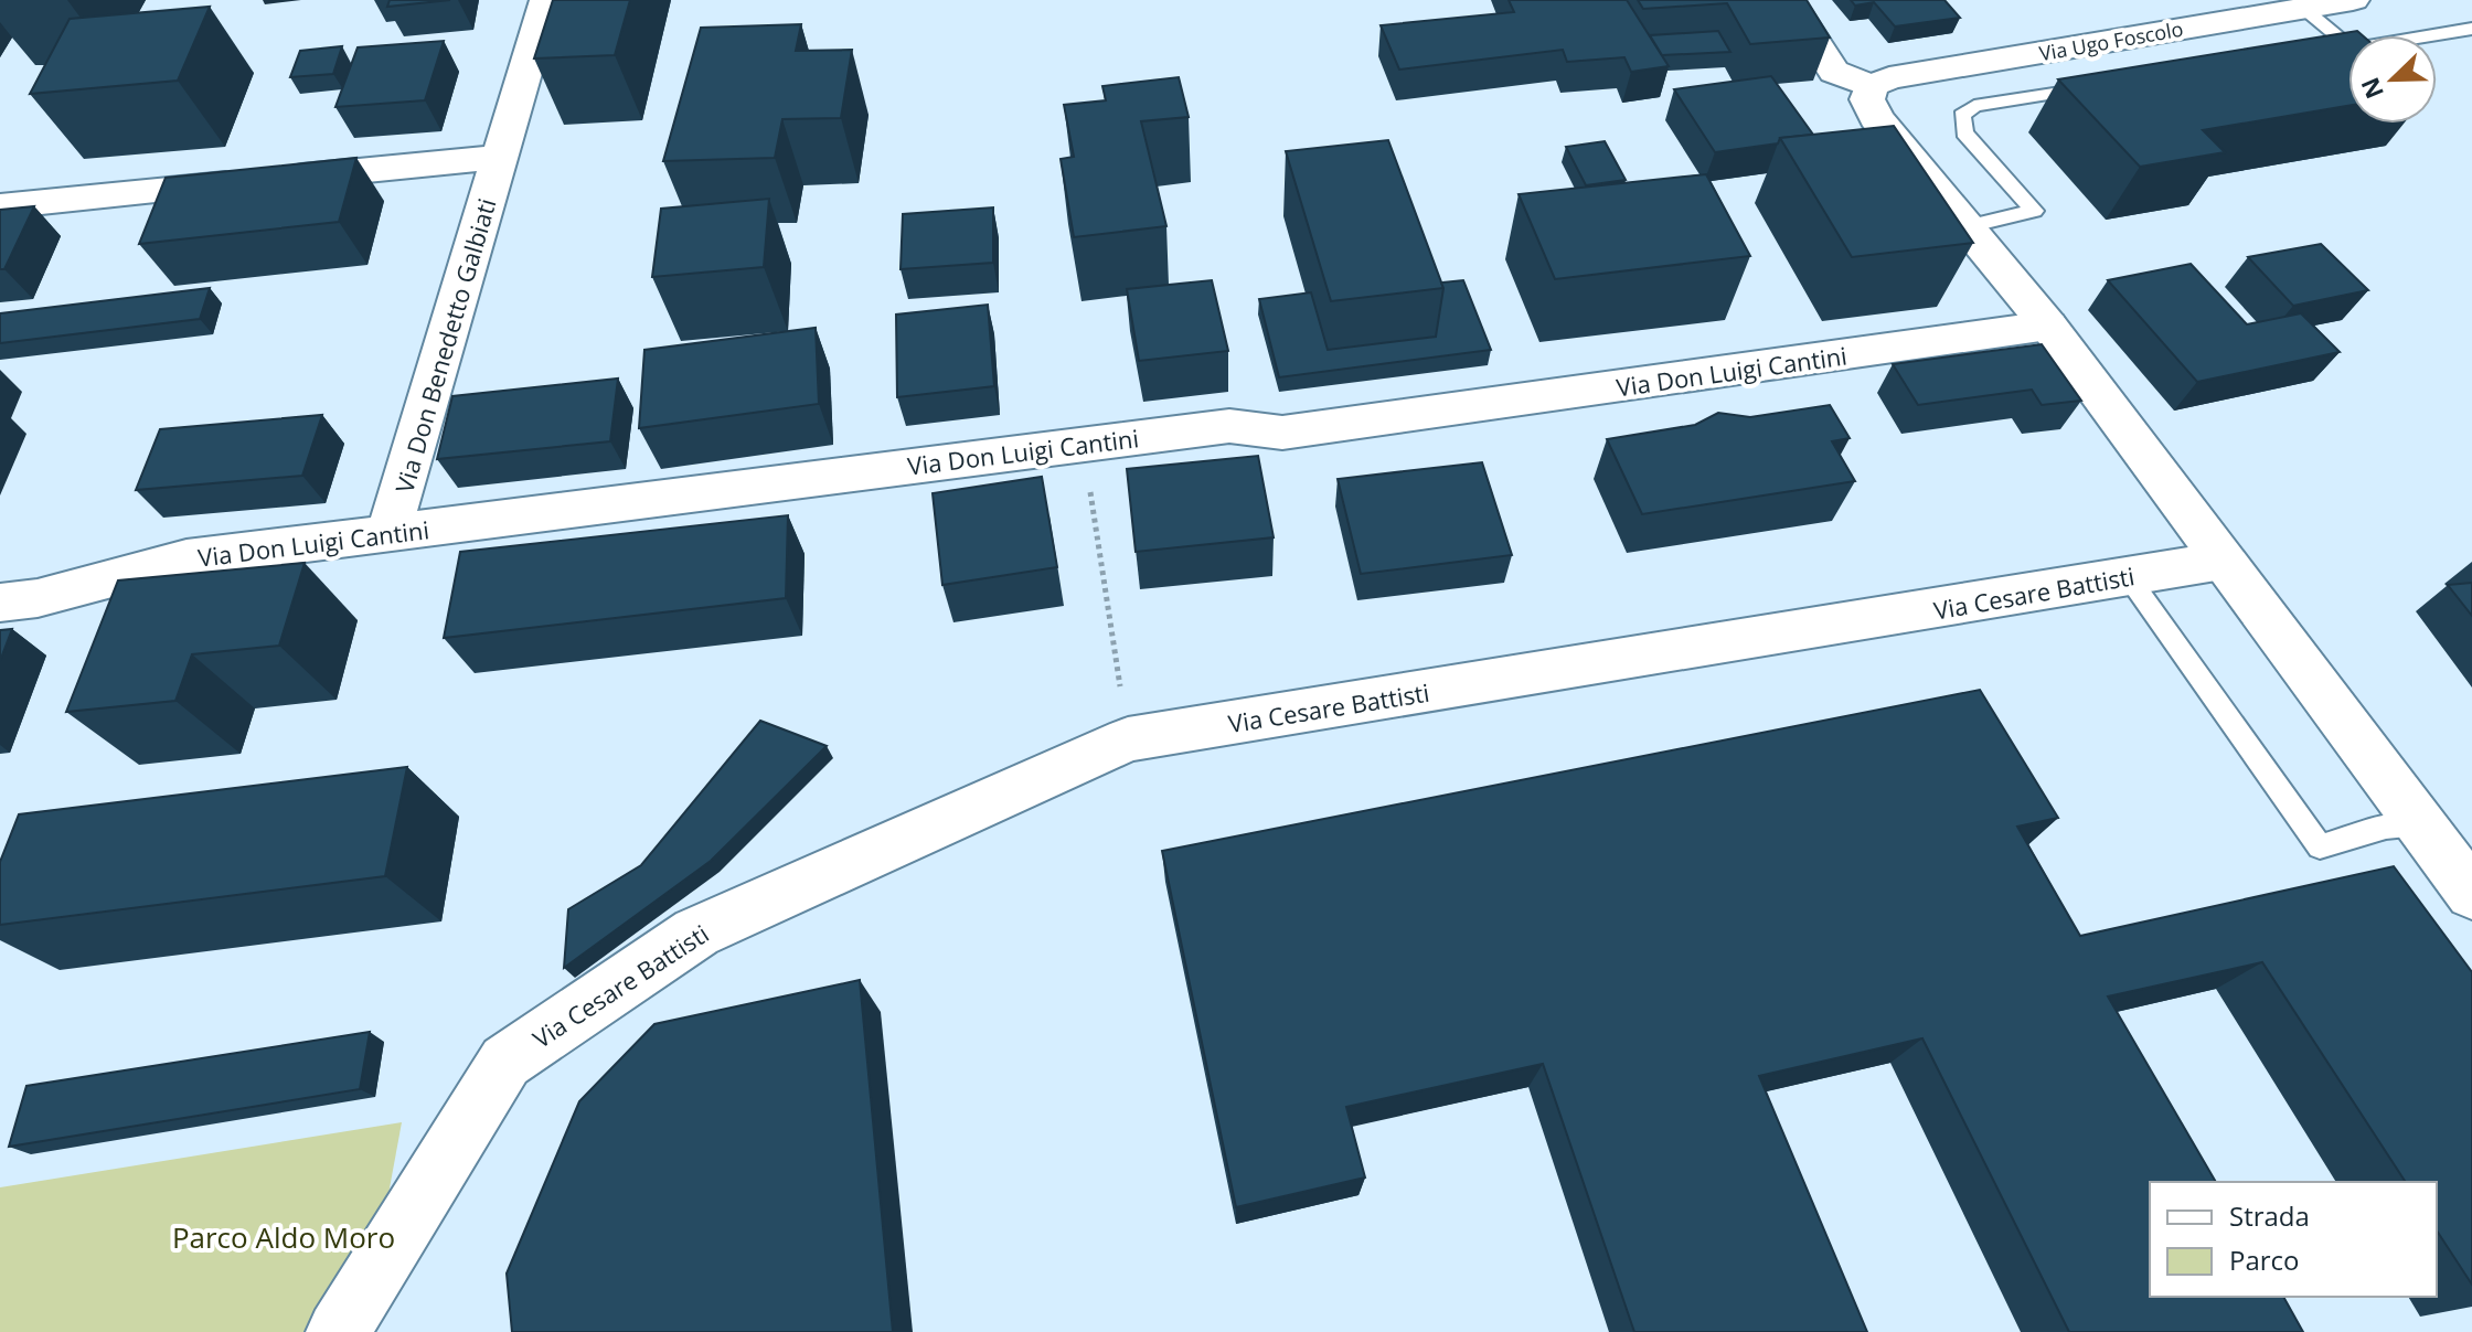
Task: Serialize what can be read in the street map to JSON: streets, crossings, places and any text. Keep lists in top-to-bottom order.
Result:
{
  "streets": {
    "street": [
      "Via Ugo Foscolo",
      "Via Don Benedetto Galbiati",
      "Via Don Luigi Cantini",
      "Via Cesare Battisti"
    ]
  },
  "crossings": [
    ["Via Don Benedetto Galbiati", "Via Don Luigi Cantini"]
  ],
  "parks": ["Parco Aldo Moro"],
  "legend": ["Strada", "Parco"],
  "north": "bottom left"
}
